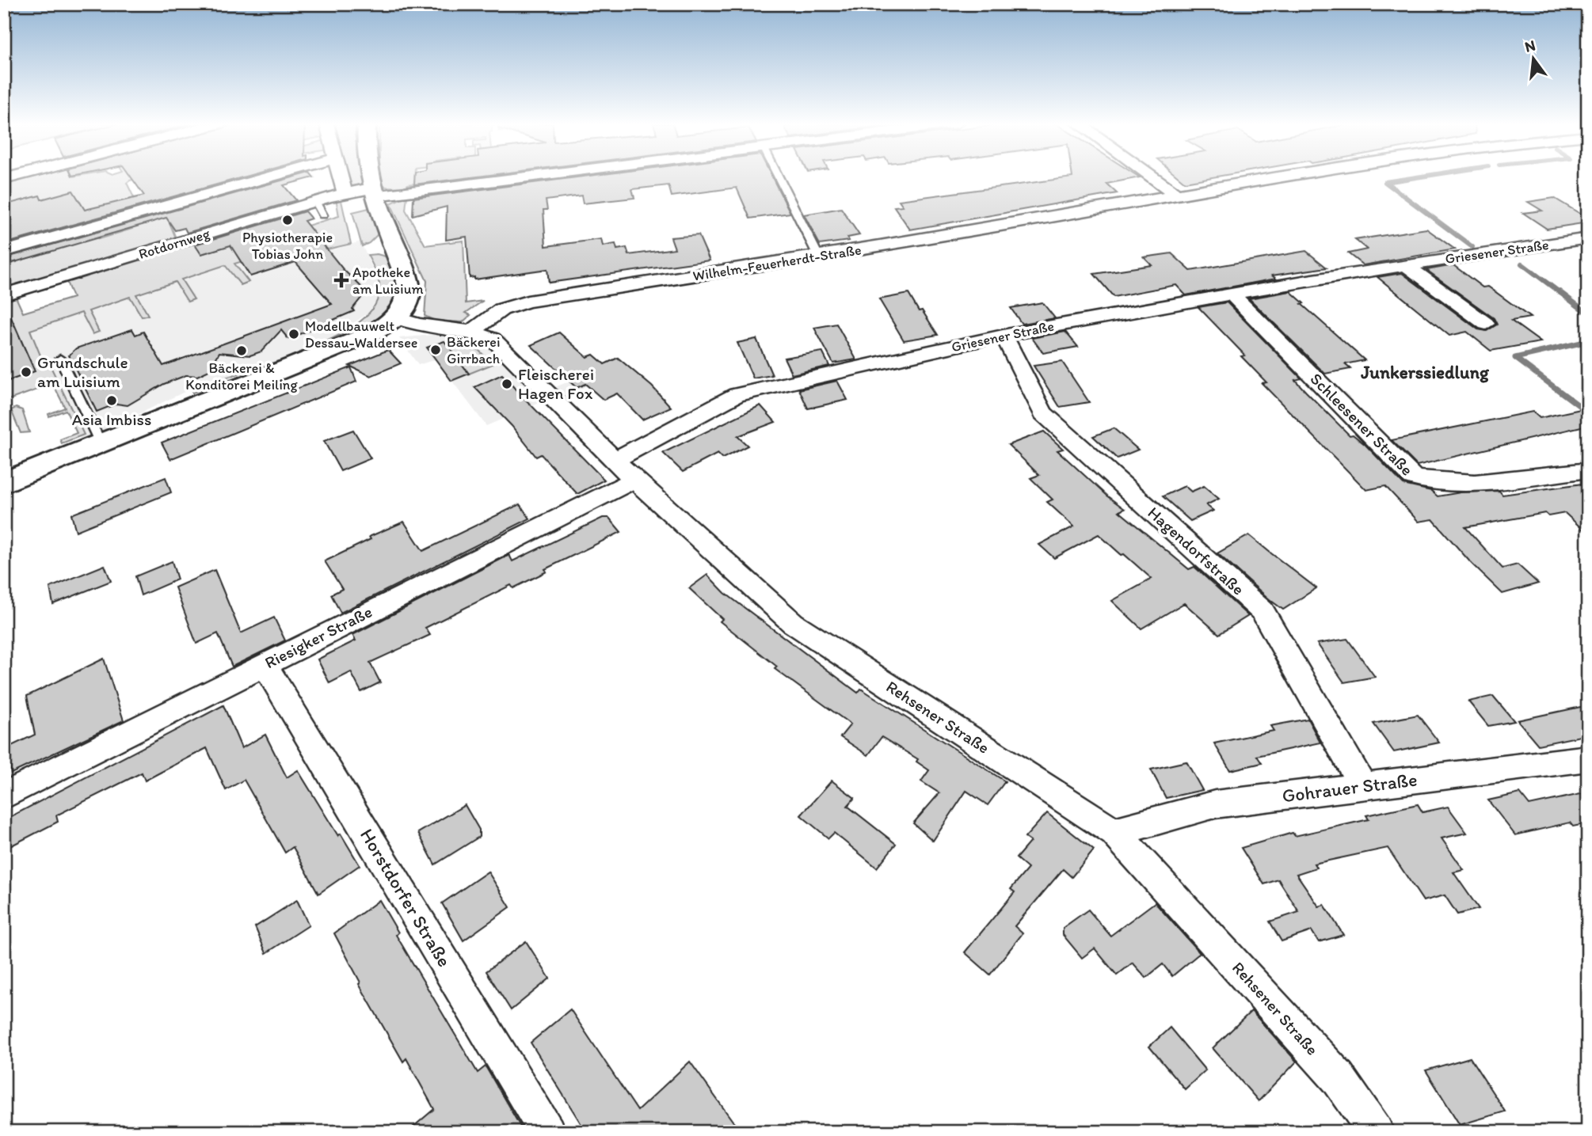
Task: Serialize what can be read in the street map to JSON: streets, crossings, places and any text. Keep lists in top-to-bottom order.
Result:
{
  "streets": {
    "street": [
      "Rotdornweg",
      "Griesener Straße",
      "Wilhelm-Feuerherdt-Straße",
      "Schleesener Straße",
      "Hagendorfstraße",
      "Riesigker Straße",
      "Rehsener Straße",
      "Gohrauer Straße",
      "Horstdorfer Straße"
    ]
  },
  "crossings": [
    ["Griesener Straße", "Schleesener Straße"],
    ["Griesener Straße", "Hagendorfstraße"],
    ["Griesener Straße", "Rehsener Straße"],
    ["Wilhelm-Feuerherdt-Straße", "Rehsener Straße"],
    ["Hagendorfstraße", "Gohrauer Straße"],
    ["Riesigker Straße", "Rehsener Straße"],
    ["Riesigker Straße", "Horstdorfer Straße"],
    ["Rehsener Straße", "Gohrauer Straße"]
  ],
  "districts": ["Junkerssiedlung"],
  "places": {
    "other": [
      "Physiotherapie Tobias John",
      "Modellbauwelt Dessau-Waldersee",
      "Bäckerei Girrbach",
      "Bäckerei & Konditorei Meiling",
      "Grundschule am Luisium",
      "Fleischerei Hagen Fox",
      "Asia Imbiss"
    ],
    "health": ["Apotheke am Luisium"]
  },
  "north": "top"
}
